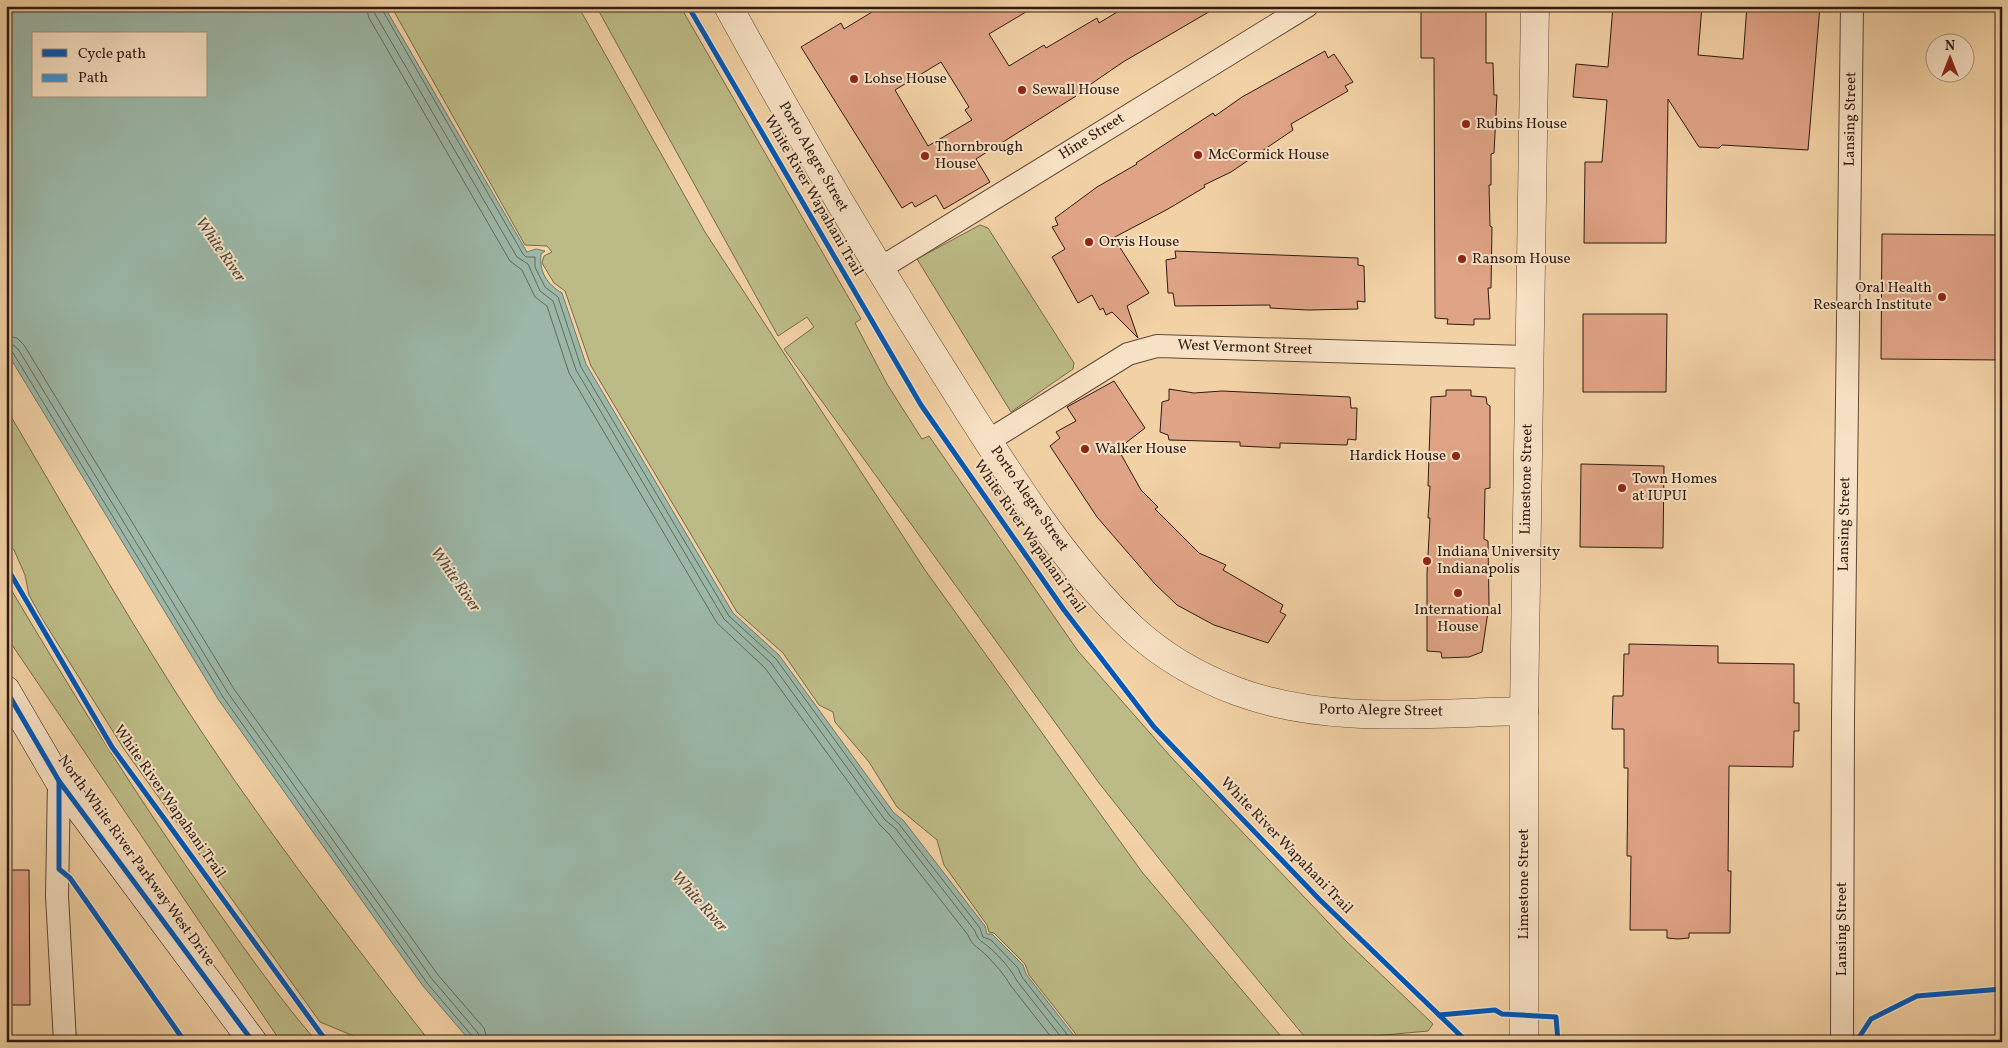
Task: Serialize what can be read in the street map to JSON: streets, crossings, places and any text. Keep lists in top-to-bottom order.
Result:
{
  "streets": {
    "street": [
      "Lansing Street",
      "Hine Street",
      "Porto Alegre Street",
      "West Vermont Street",
      "Limestone Street",
      "North White River Parkway West Drive"
    ],
    "cycle path": ["White River Wapahani Trail"]
  },
  "crossings": [
    ["Hine Street", "Porto Alegre Street"],
    ["Porto Alegre Street", "West Vermont Street"],
    ["Porto Alegre Street", "Limestone Street"],
    ["West Vermont Street", "Limestone Street"]
  ],
  "water": ["White River"],
  "places": [
    "Lohse House",
    "Sewall House",
    "Rubins House",
    "McCormick House",
    "Thornbrough House",
    "Orvis House",
    "Ransom House",
    "Oral Health Research Institute",
    "Walker House",
    "Hardick House",
    "Town Homes at IUPUI",
    "Indiana University Indianapolis",
    "International House"
  ],
  "legend": ["Cycle path", "Path"],
  "north": "top"
}
